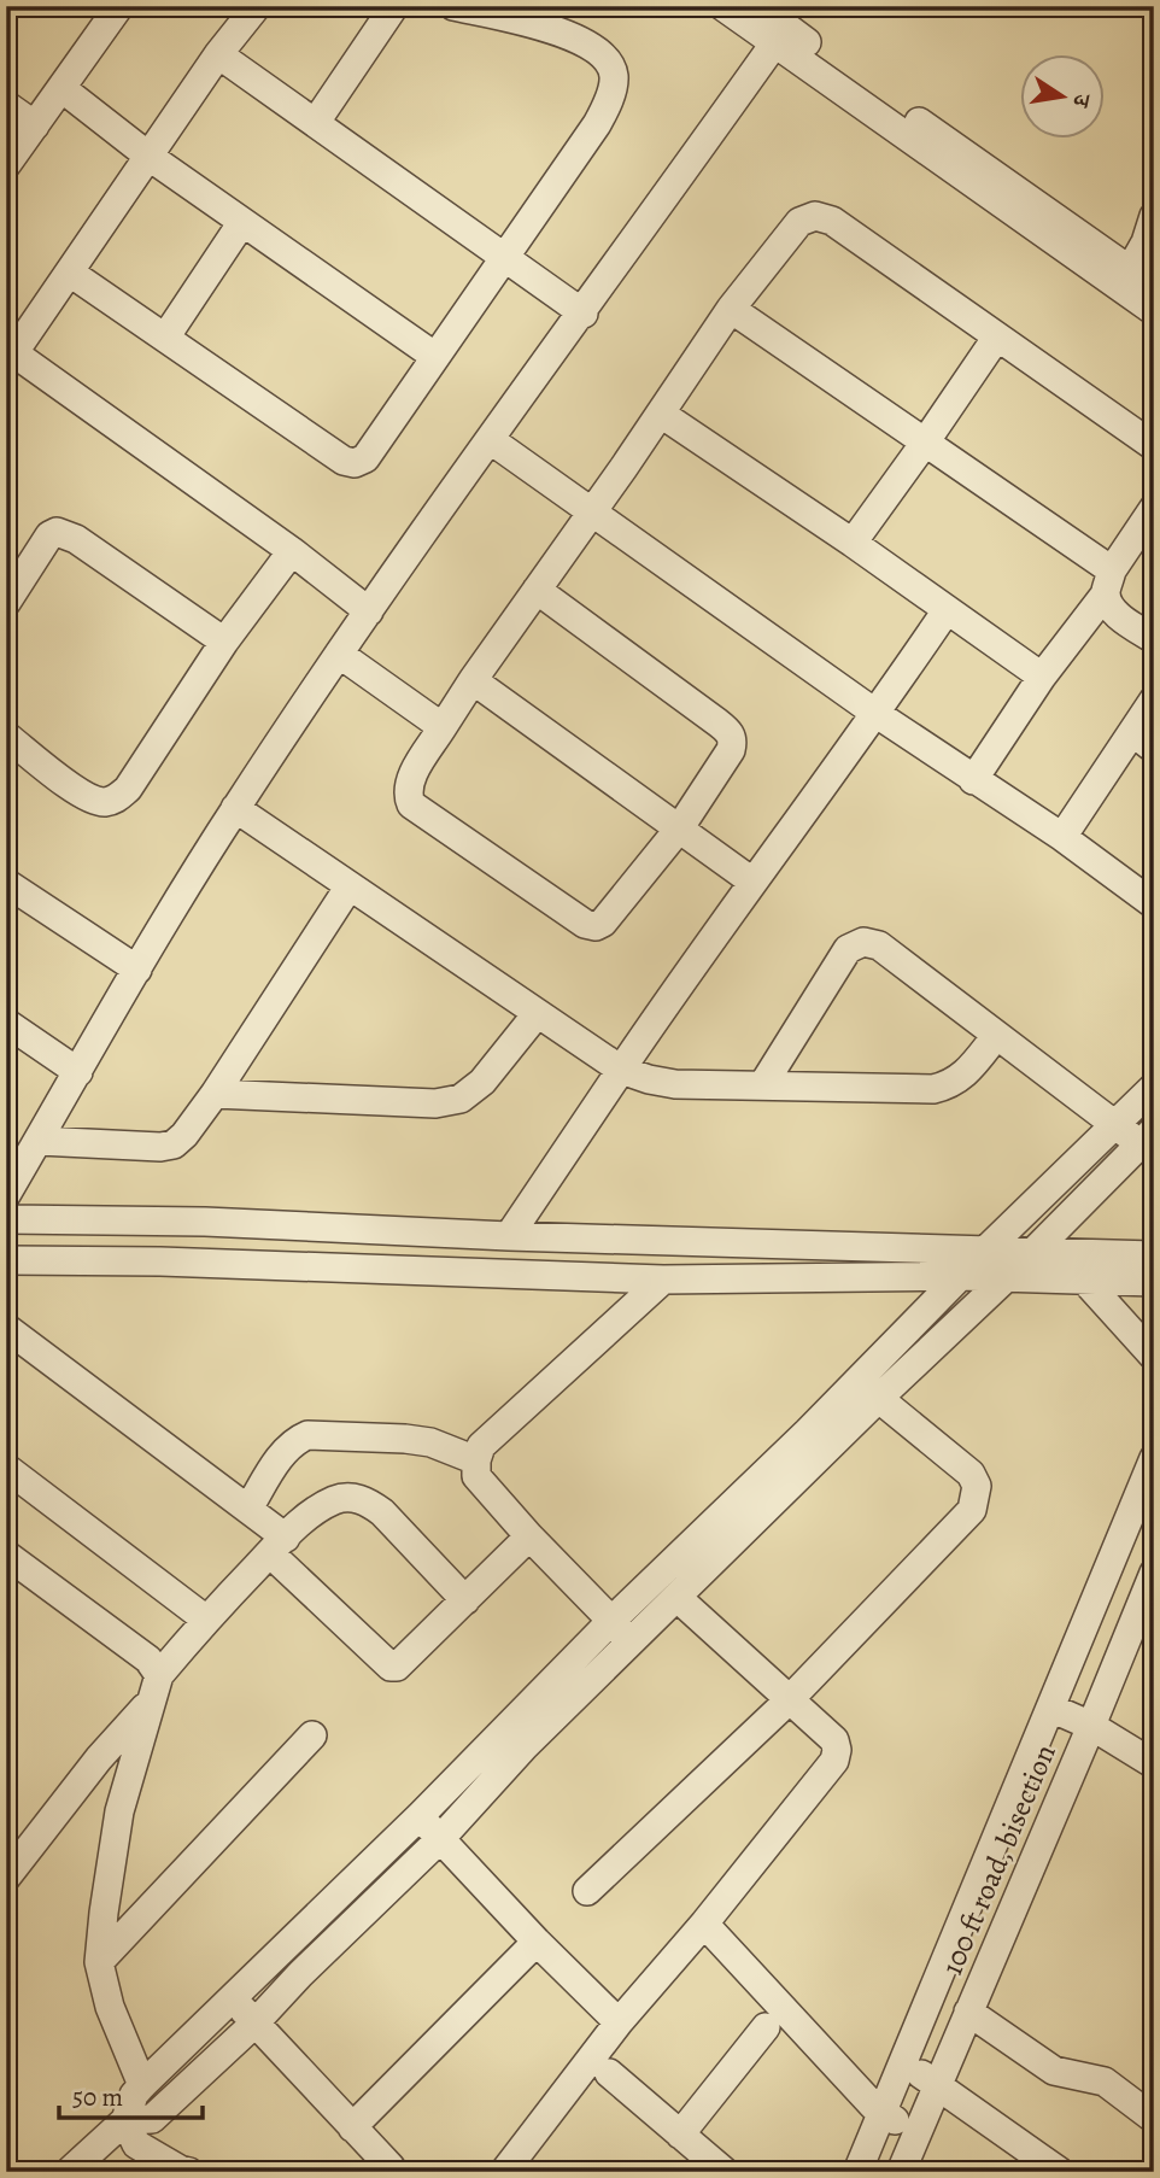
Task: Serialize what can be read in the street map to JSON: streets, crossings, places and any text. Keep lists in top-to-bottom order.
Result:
{
  "streets": {
    "street": ["100 ft road, bisection"]
  },
  "scale_bar": "50 m",
  "north": "right"
}
